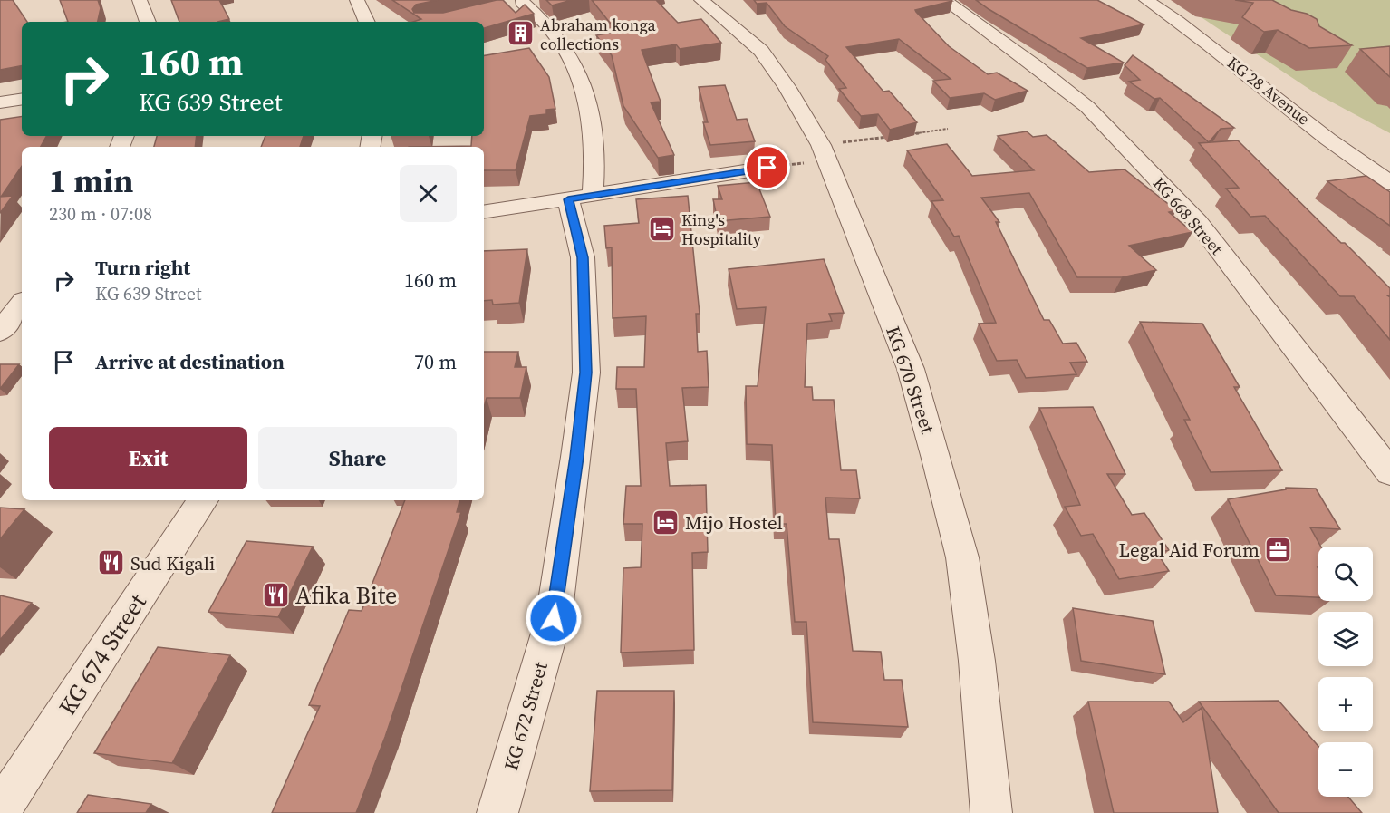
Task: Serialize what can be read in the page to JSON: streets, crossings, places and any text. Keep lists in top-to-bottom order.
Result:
{
  "streets": {
    "street": [
      "KG 28 Avenue",
      "KG 668 Street",
      "KG 670 Street",
      "KG 674 Street",
      "KG 672 Street"
    ]
  },
  "places": {
    "building": ["Abraham konga collections"],
    "hotel": ["King's Hospitality", "Mijo Hostel"],
    "office": ["Legal Aid Forum"],
    "restaurant": ["Sud Kigali", "Afika Bite"]
  },
  "page": {
    "turn": ["160 m", "KG 639 Street"],
    "heading": ["1 min", "230 m · 07:08"],
    "list": [
      {
        "name": "Turn right",
        "note": "KG 639 Street",
        "value": "160 m"
      },
      {
        "name": "Arrive at destination",
        "value": "70 m"
      }
    ],
    "buttons": ["Exit", "Share"],
    "map_buttons": ["+", "−"]
  }
}
